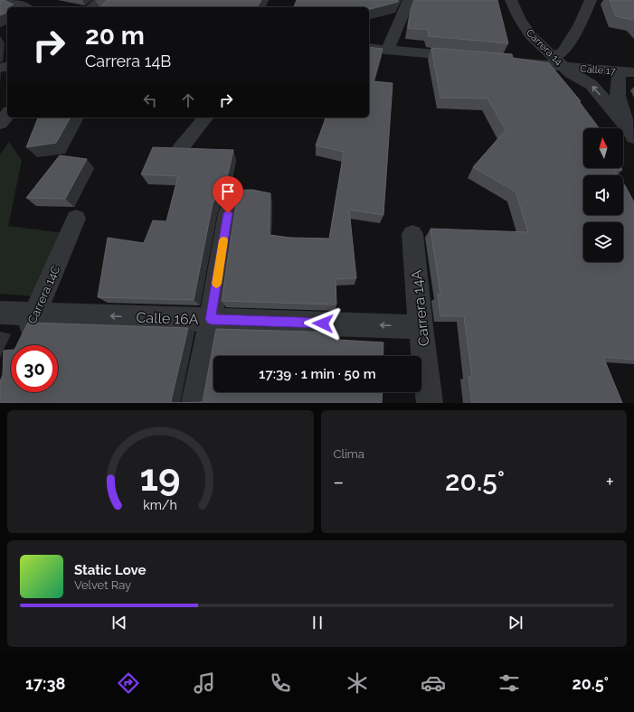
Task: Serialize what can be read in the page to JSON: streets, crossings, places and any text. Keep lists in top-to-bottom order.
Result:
{
  "streets": {
    "street": [
      "Carrera 14",
      "Calle 17",
      "Carrera 14C",
      "Carrera 14A",
      "Calle 16A"
    ]
  },
  "crossings": [
    ["Carrera 14", "Calle 17"],
    ["Carrera 14C", "Calle 16A"],
    ["Carrera 14A", "Calle 16A"]
  ],
  "one_way": ["Calle 16A"],
  "north": "top",
  "page": {
    "turn": ["20 m", "Carrera 14B"],
    "limit": "30",
    "trip": "17:39 · 1 min · 50 m",
    "tile": "Clima",
    "heat": ["−", "20.5°", "+"],
    "song": ["Static Love", "Velvet Ray"],
    "tabs": ["17:38", "20.5°"],
    "gauge": ["19", "km/h"]
  }
}
